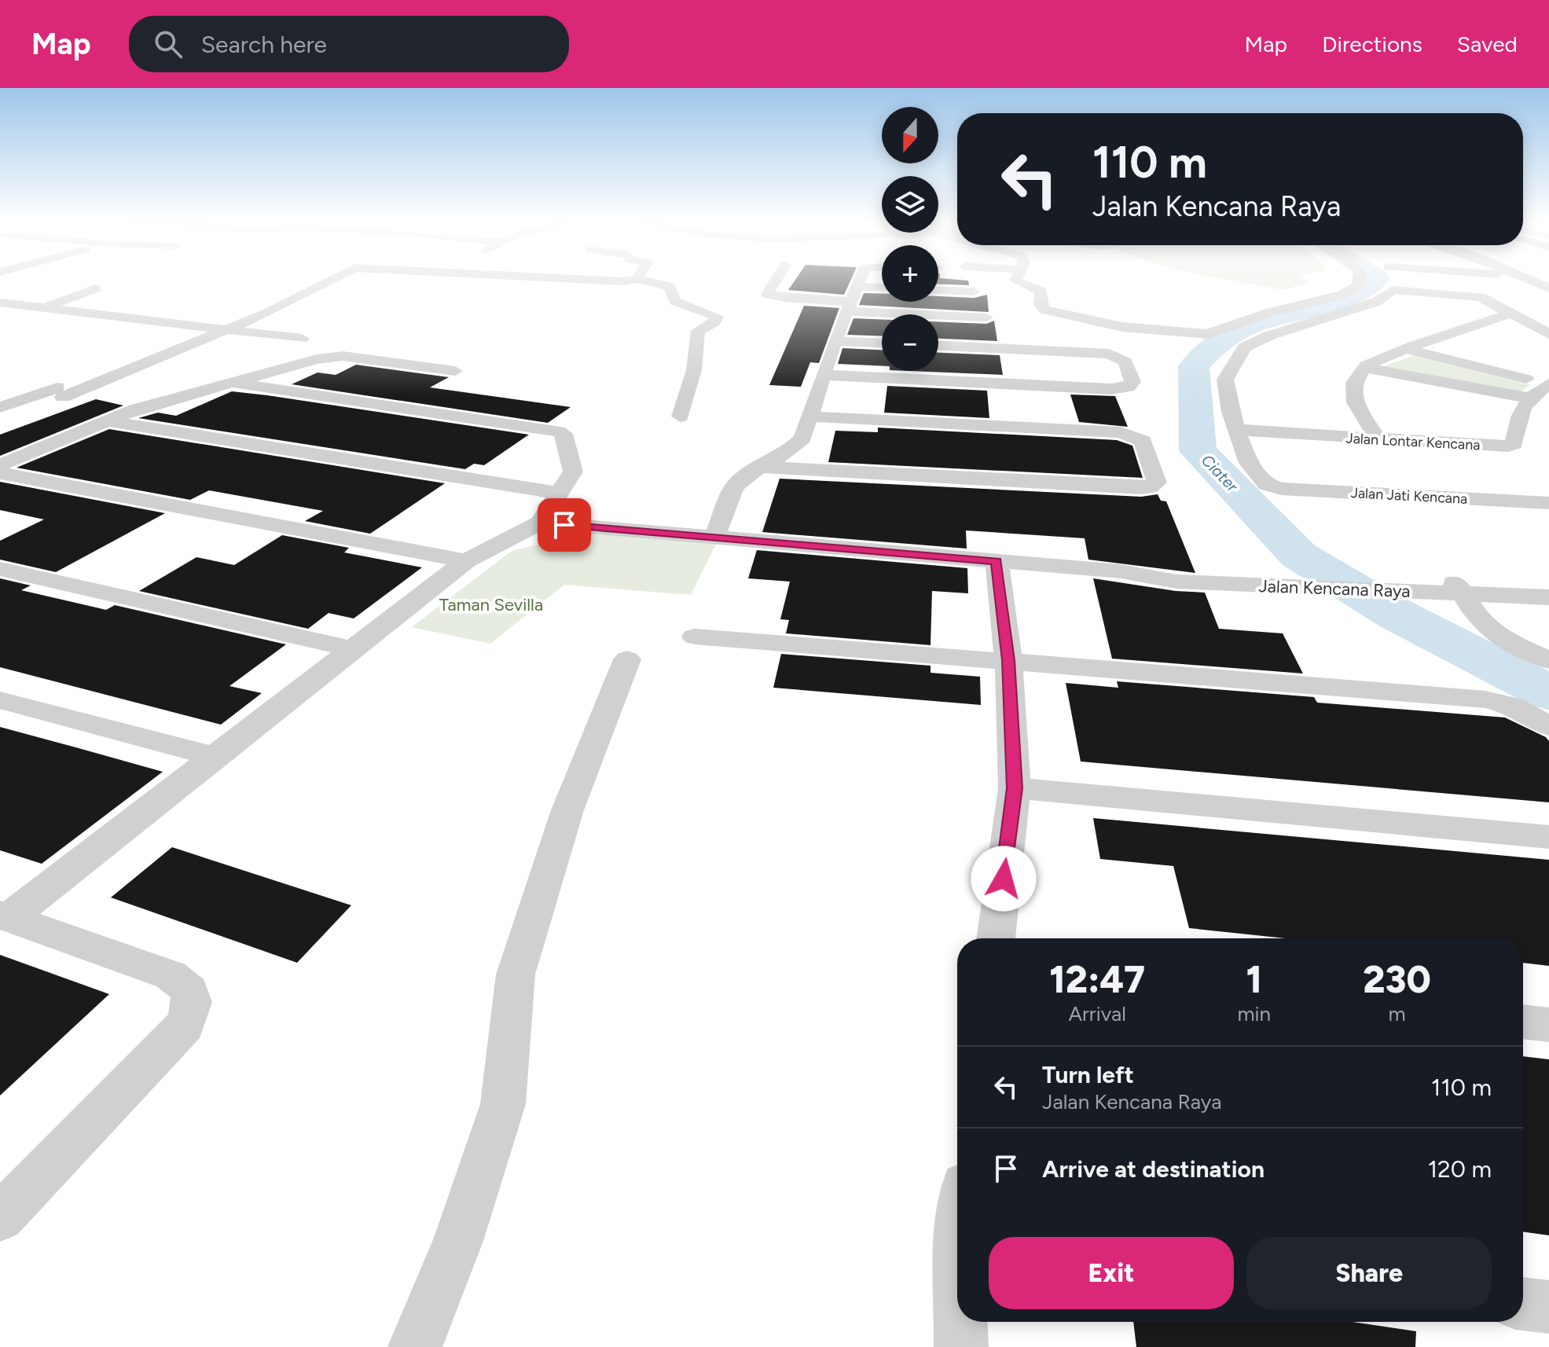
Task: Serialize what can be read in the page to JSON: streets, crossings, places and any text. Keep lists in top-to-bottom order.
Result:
{
  "streets": {
    "street": ["Jalan Lontar Kencana", "Jalan Jati Kencana", "Jalan Kencana Raya"]
  },
  "crossings": [
    ["Jalan Lontar Kencana", "Jalan Jati Kencana"]
  ],
  "water": ["Ciater"],
  "parks": ["Taman Sevilla"],
  "north": "bottom",
  "page": {
    "header": "Map",
    "search": "Search here",
    "nav": ["Map", "Directions", "Saved"],
    "map_buttons": ["+", "−"],
    "turn": ["110 m", "Jalan Kencana Raya"],
    "eta": [
      "12:47",
      "Arrival",
      "1",
      "min",
      "230",
      "m"
    ],
    "list": [
      {
        "name": "Turn left",
        "note": "Jalan Kencana Raya",
        "value": "110 m"
      },
      {
        "name": "Arrive at destination",
        "value": "120 m"
      }
    ],
    "buttons": ["Exit", "Share"]
  }
}
